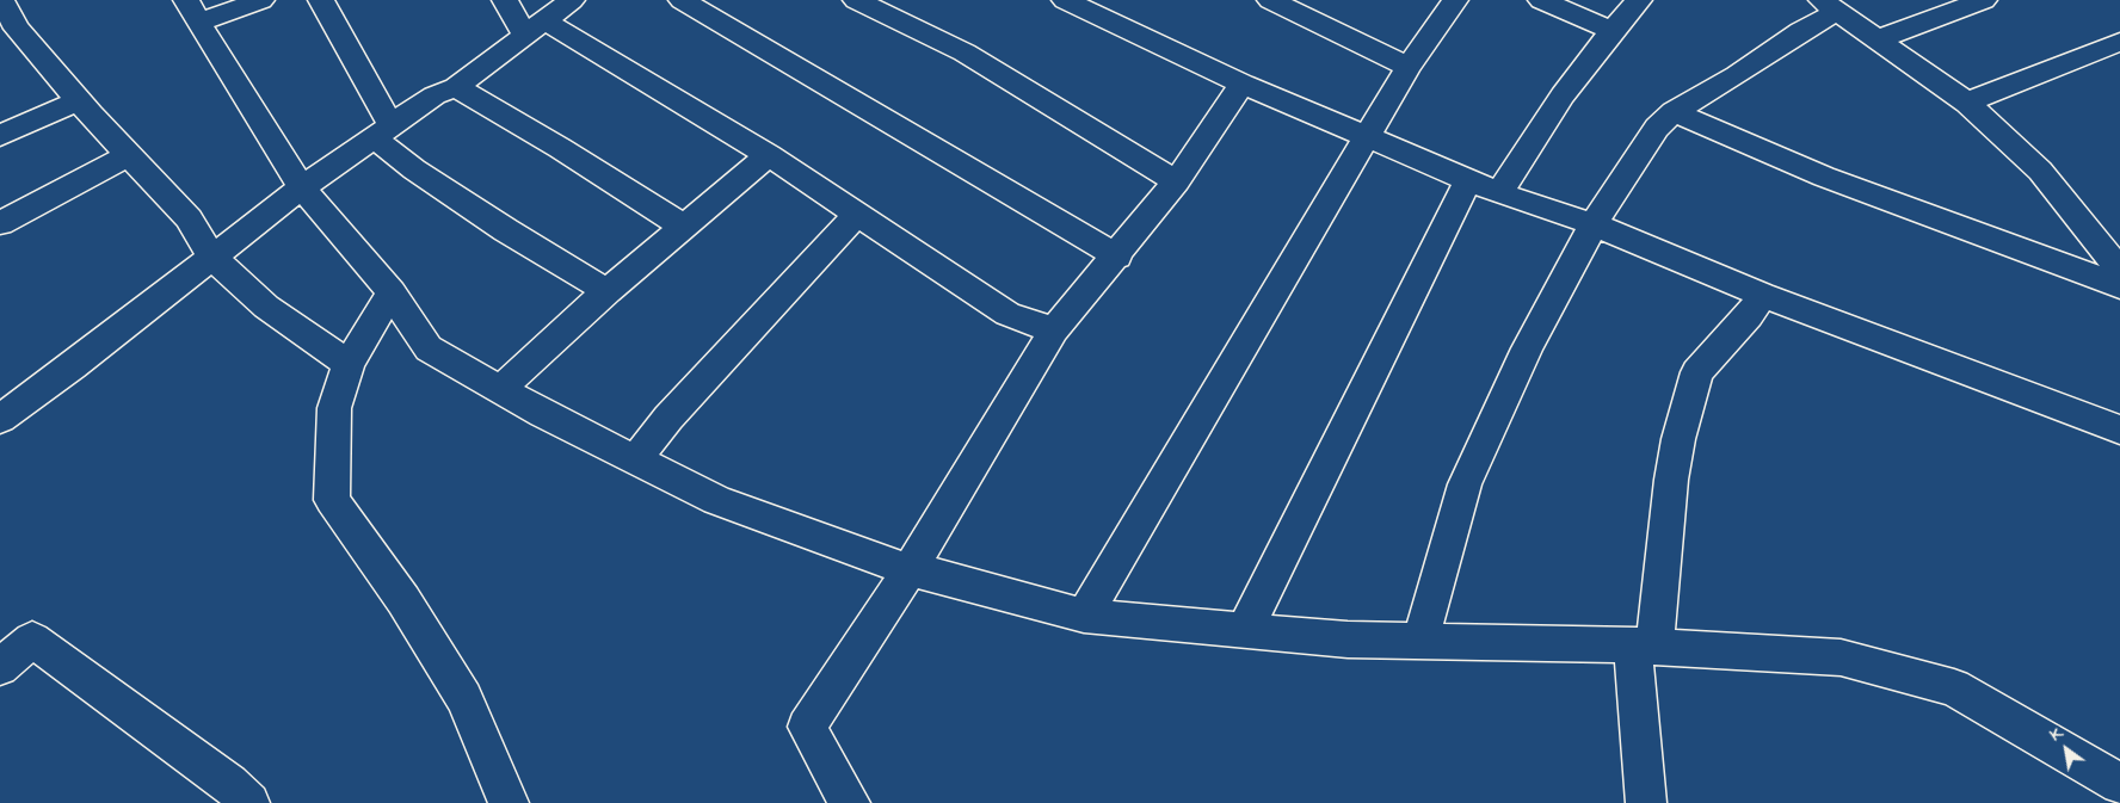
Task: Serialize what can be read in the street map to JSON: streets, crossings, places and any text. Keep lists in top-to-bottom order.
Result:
{
  "north": "top left"
}
